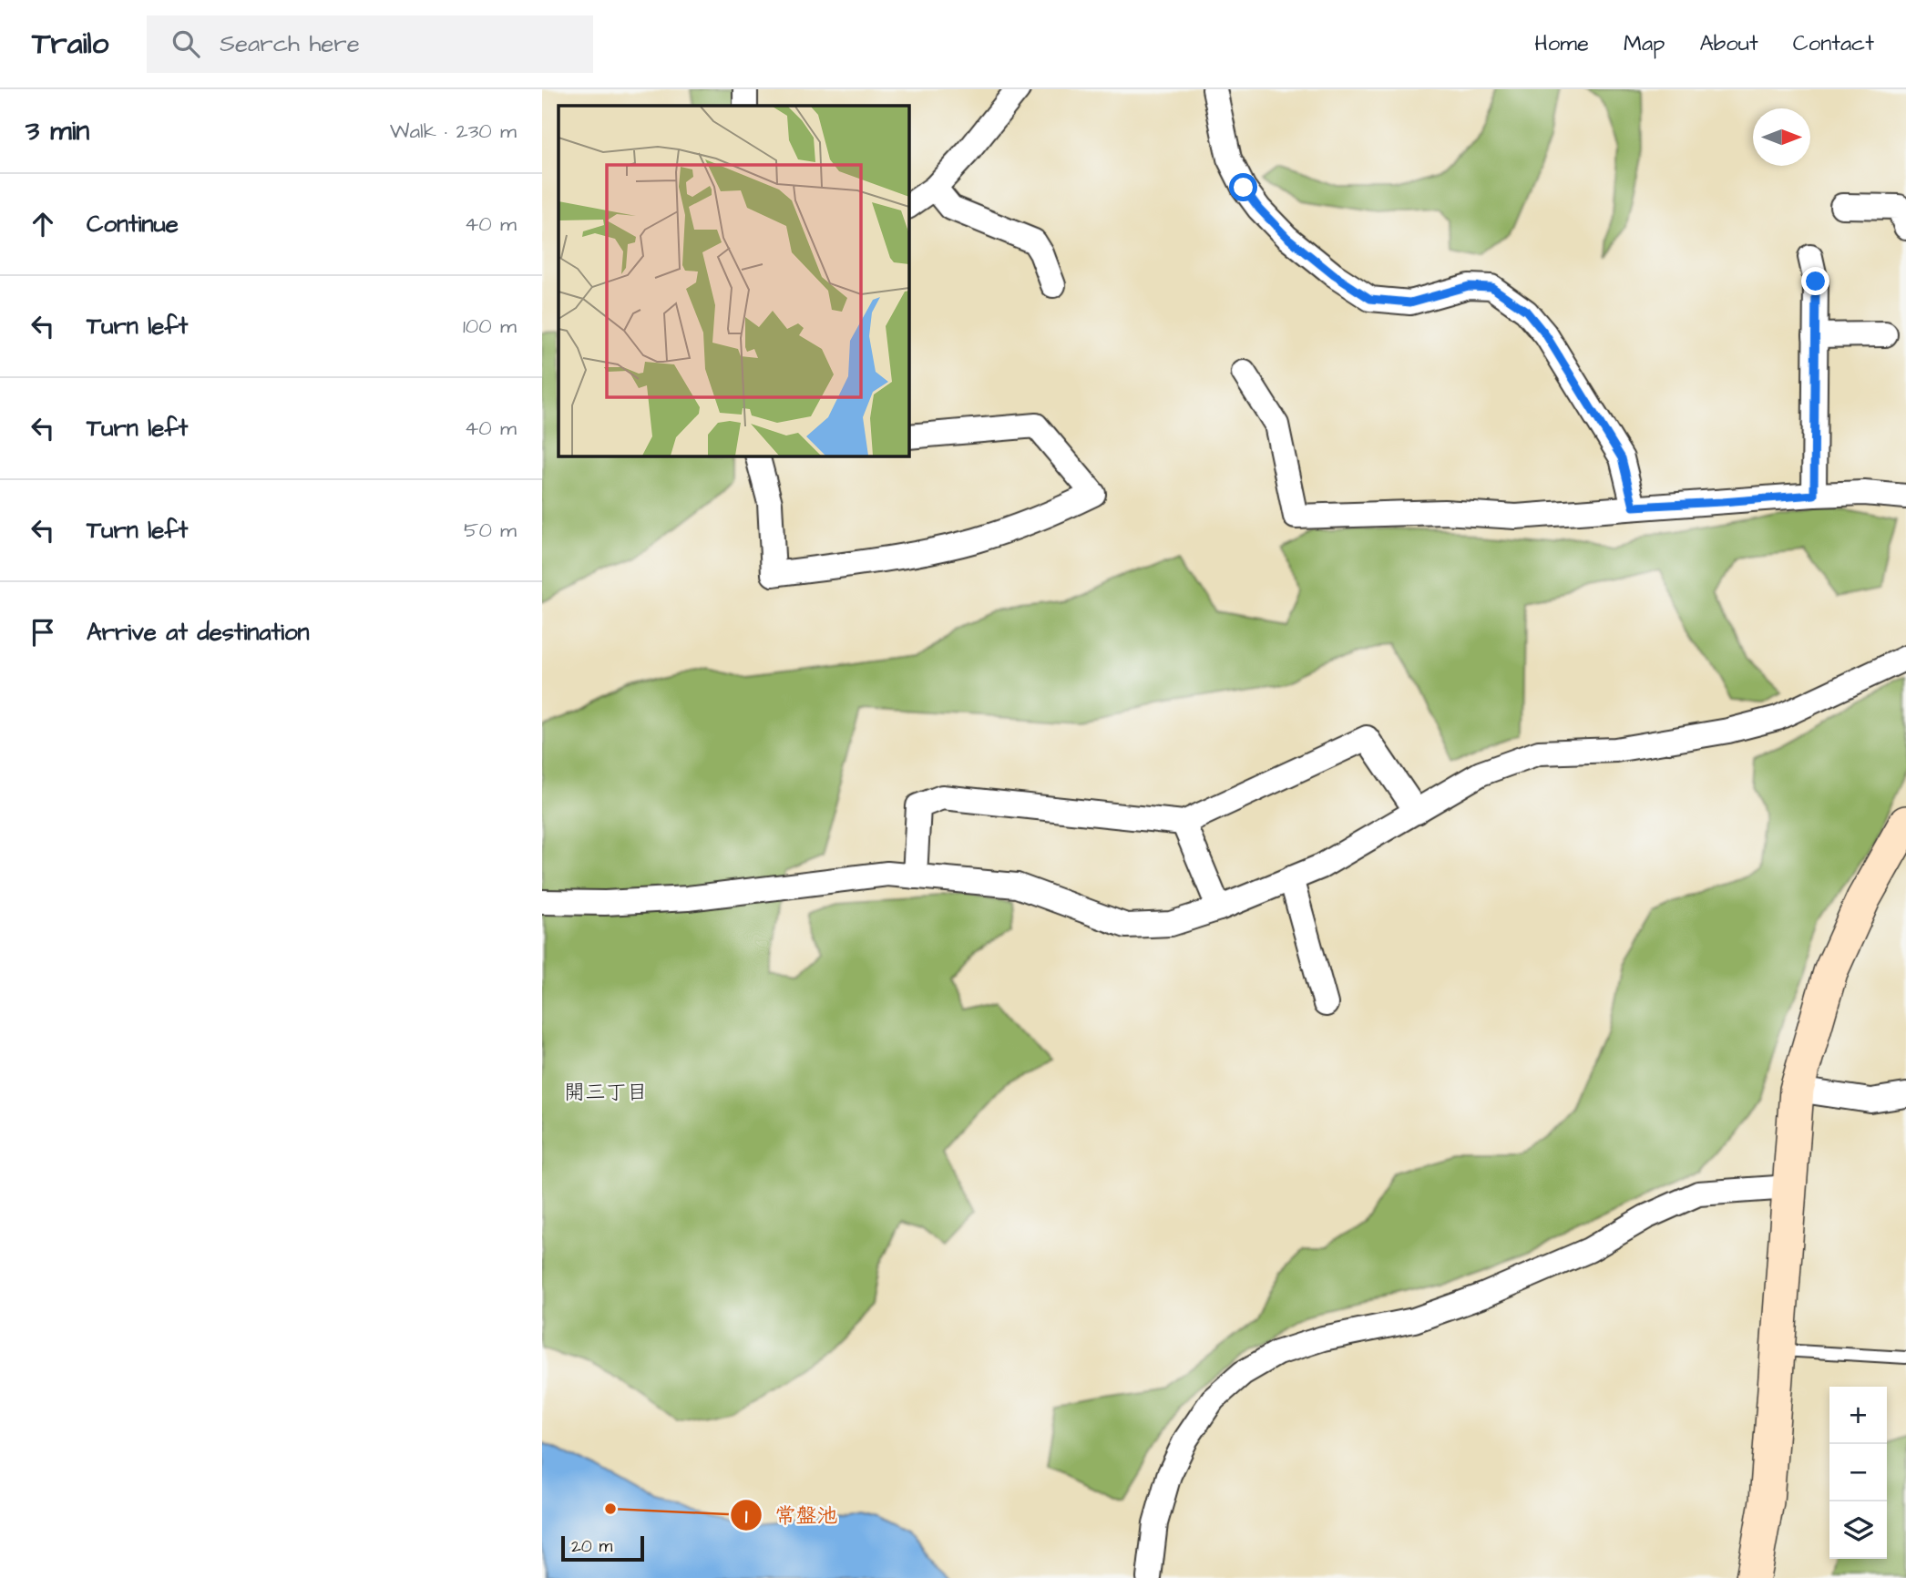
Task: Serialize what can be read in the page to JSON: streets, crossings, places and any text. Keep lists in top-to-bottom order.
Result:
{
  "districts": ["開三丁目"],
  "places": ["常盤池"],
  "scale_bar": "20 m",
  "north": "right",
  "page": {
    "header": "Trailo",
    "search": "Search here",
    "nav": [
      "Home",
      "Map",
      "About",
      "Contact"
    ],
    "heading": ["3 min", "Walk · 230 m"],
    "list": [
      ["Continue", "40 m"],
      ["Turn left", "100 m"],
      ["Turn left", "40 m"],
      ["Turn left", "50 m"],
      "Arrive at destination"
    ],
    "map_buttons": ["+", "−"],
    "scale": "20 m"
  }
}
